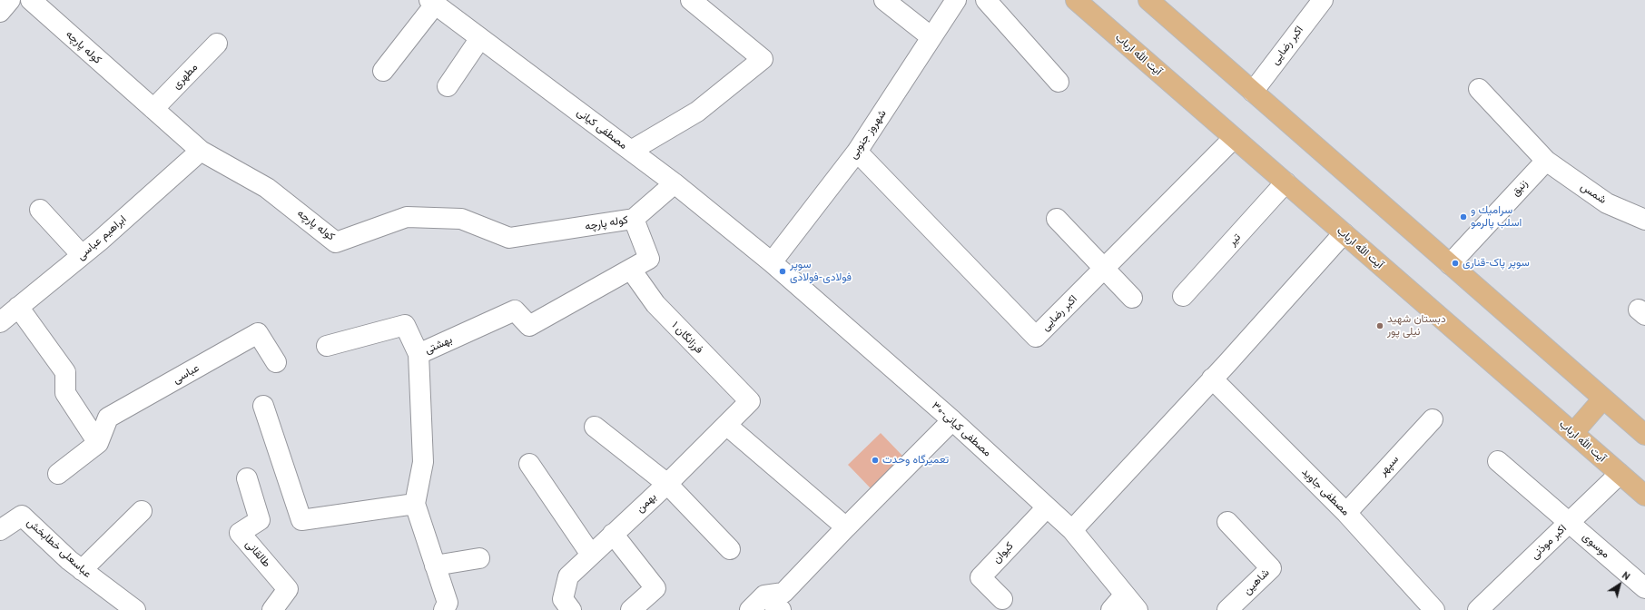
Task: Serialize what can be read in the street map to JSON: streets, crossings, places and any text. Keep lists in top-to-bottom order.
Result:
{
  "streets": {
    "main road": ["آیت الله ارباب"],
    "street": [
      "اکبر رضایی",
      "کوله پارچه",
      "مطهری",
      "مصطفی کیانی",
      "شهروز جنوبی",
      "زنبق",
      "شمس",
      "ابراهیم عباسی",
      "تیر",
      "فرزانگان ۱",
      "بهشتی",
      "عباسی",
      "۳۰-مصطفی کیانی",
      "سپهر",
      "مصطفی جاوید",
      "بهمن",
      "اکبر موذنی",
      "موسوی",
      "عباسعلی خطابخش",
      "کیوان",
      "طالقانی",
      "شاهین"
    ]
  },
  "crossings": [
    ["اکبر رضایی", "آیت الله ارباب"],
    ["اکبر رضایی", "شهروز جنوبی"],
    ["کوله پارچه", "مطهری"],
    ["کوله پارچه", "مصطفی کیانی"],
    ["کوله پارچه", "ابراهیم عباسی"],
    ["کوله پارچه", "بهشتی"],
    ["آیت الله ارباب", "تیر"],
    ["آیت الله ارباب", "اکبر موذنی"],
    ["مصطفی کیانی", "شهروز جنوبی"],
    ["مصطفی کیانی", "۳۰-مصطفی کیانی"],
    ["شهروز جنوبی", "۳۰-مصطفی کیانی"],
    ["زنبق", "شمس"],
    ["فرزانگان ۱", "بهشتی"],
    ["فرزانگان ۱", "بهمن"],
    ["۳۰-مصطفی کیانی", "کیوان"],
    ["سپهر", "مصطفی جاوید"],
    ["اکبر موذنی", "موسوی"]
  ],
  "places": [
    "سراميك و اسلب پالرمو",
    "سوپر پاک-قناری",
    "سوپر فولادی-فولادی",
    "دبستان شهید نیلی پور",
    "تعمیرگاه وحدت"
  ],
  "north": "top right"
}
